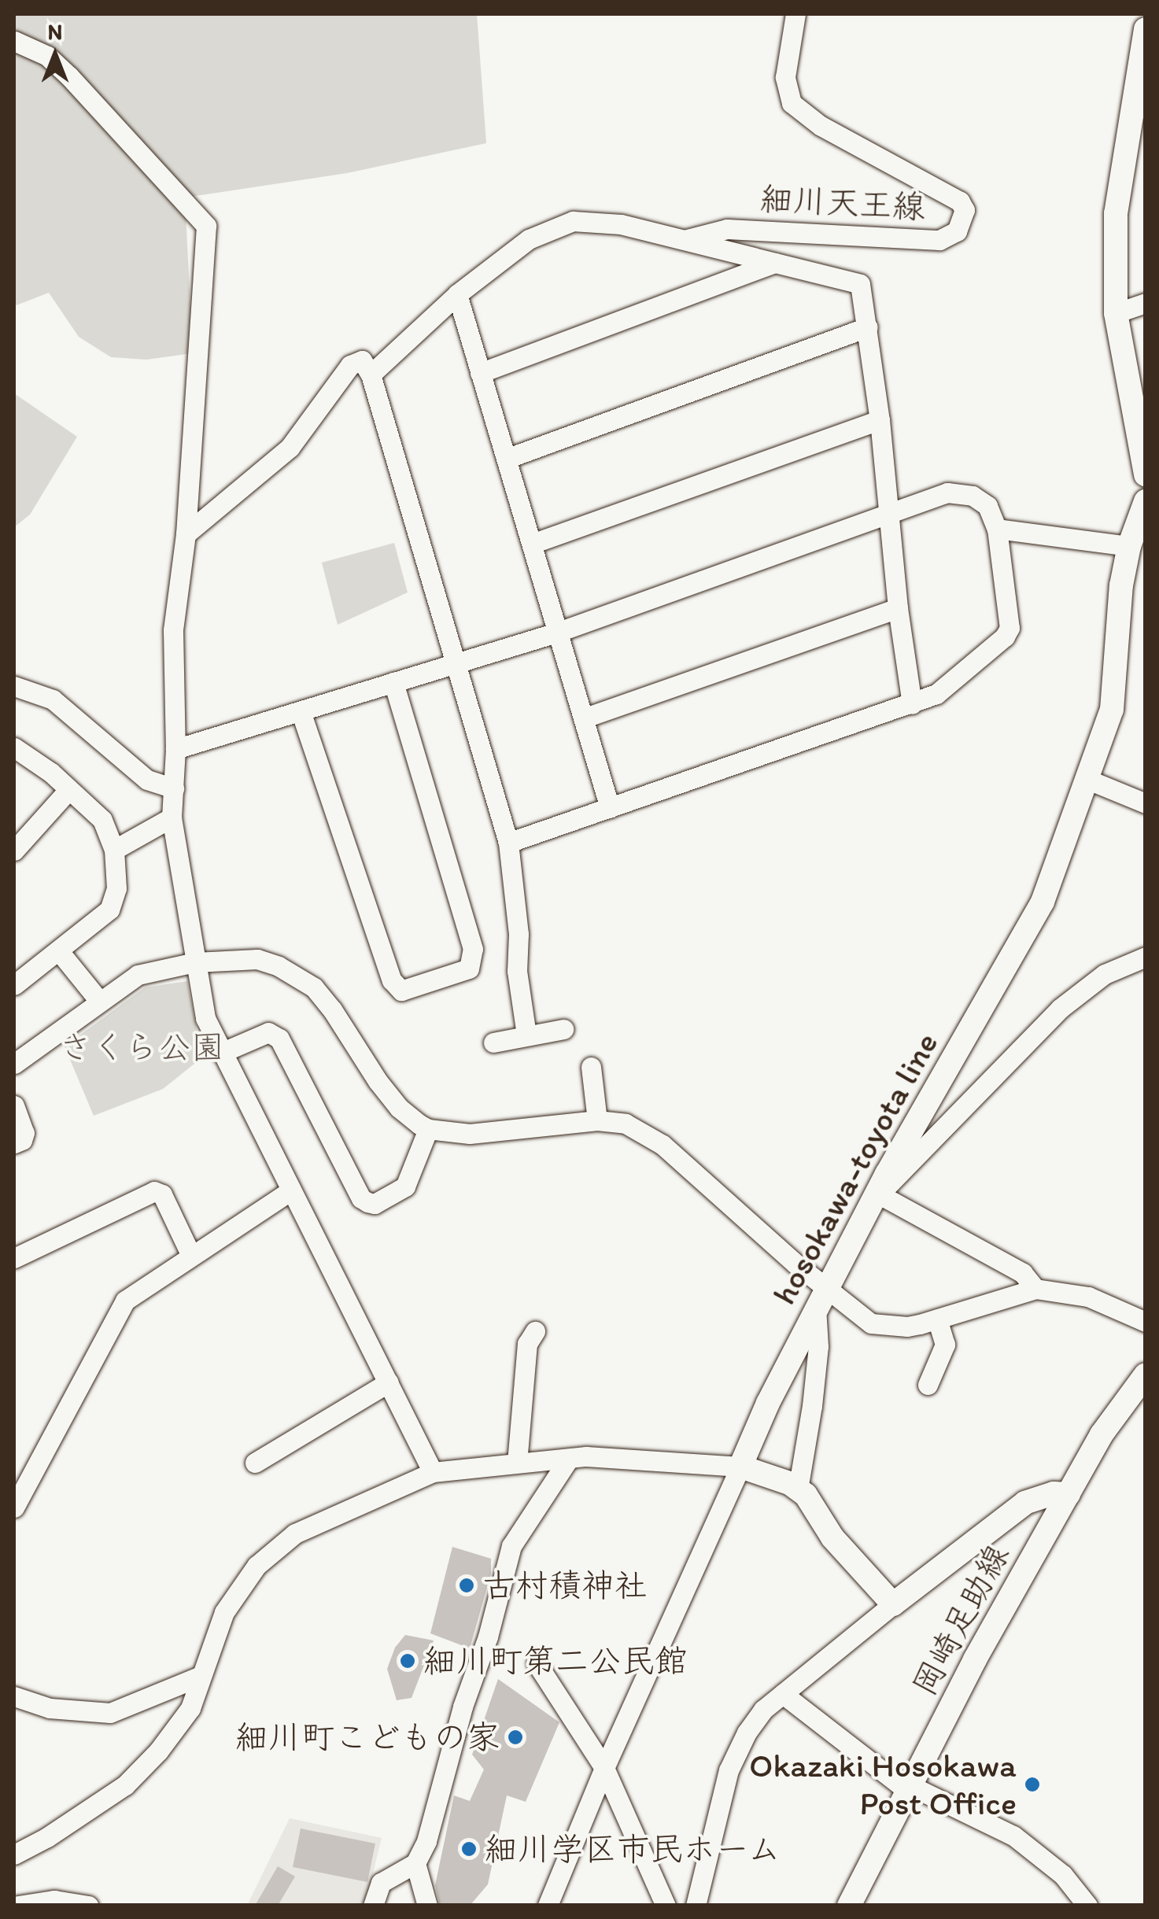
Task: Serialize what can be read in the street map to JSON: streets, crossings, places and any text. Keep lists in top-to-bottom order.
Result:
{
  "streets": {
    "main road": ["hosokawa-toyota line", "岡崎足助線"],
    "street": ["細川天王線"]
  },
  "parks": ["さくら公園"],
  "places": [
    "古村積神社",
    "細川町第二公民館",
    "細川町こどもの家",
    "Okazaki Hosokawa Post Office",
    "細川学区市民ホーム"
  ],
  "north": "top"
}
